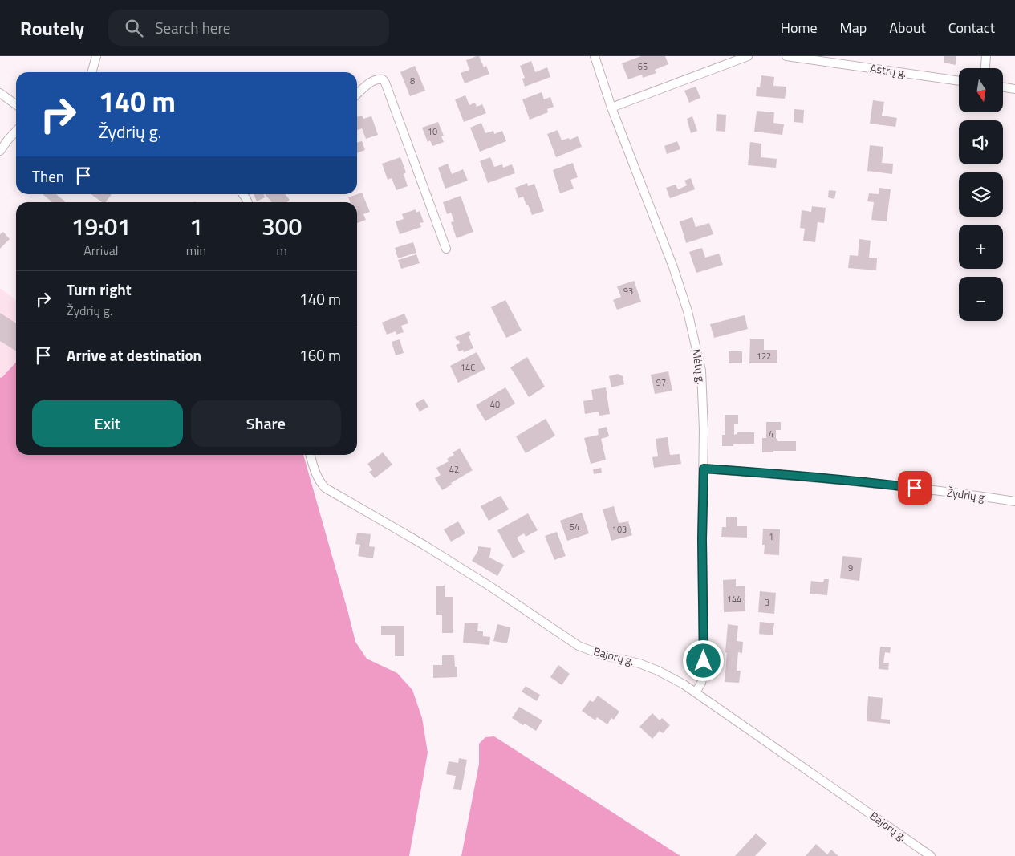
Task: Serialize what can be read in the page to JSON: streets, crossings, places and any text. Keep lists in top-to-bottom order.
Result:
{
  "streets": {
    "street": [
      "Astrų g.",
      "Mėtų g.",
      "Žydrių g.",
      "Bajorų g."
    ]
  },
  "crossings": [
    ["Mėtų g.", "Žydrių g."],
    ["Mėtų g.", "Bajorų g."]
  ],
  "house_numbers": [
    "65",
    "8",
    "10",
    "93",
    "122",
    "14C",
    "97",
    "40",
    "4",
    "42",
    "54",
    "103",
    "1",
    "9",
    "144",
    "3"
  ],
  "north": "bottom",
  "page": {
    "header": "Routely",
    "search": "Search here",
    "nav": [
      "Home",
      "Map",
      "About",
      "Contact"
    ],
    "map_buttons": ["+", "−"],
    "turn": ["140 m", "Žydrių g."],
    "then": "Then",
    "eta": [
      "19:01",
      "Arrival",
      "1",
      "min",
      "300",
      "m"
    ],
    "list": [
      {
        "name": "Turn right",
        "note": "Žydrių g.",
        "value": "140 m"
      },
      {
        "name": "Arrive at destination",
        "value": "160 m"
      }
    ],
    "buttons": ["Exit", "Share"]
  }
}
